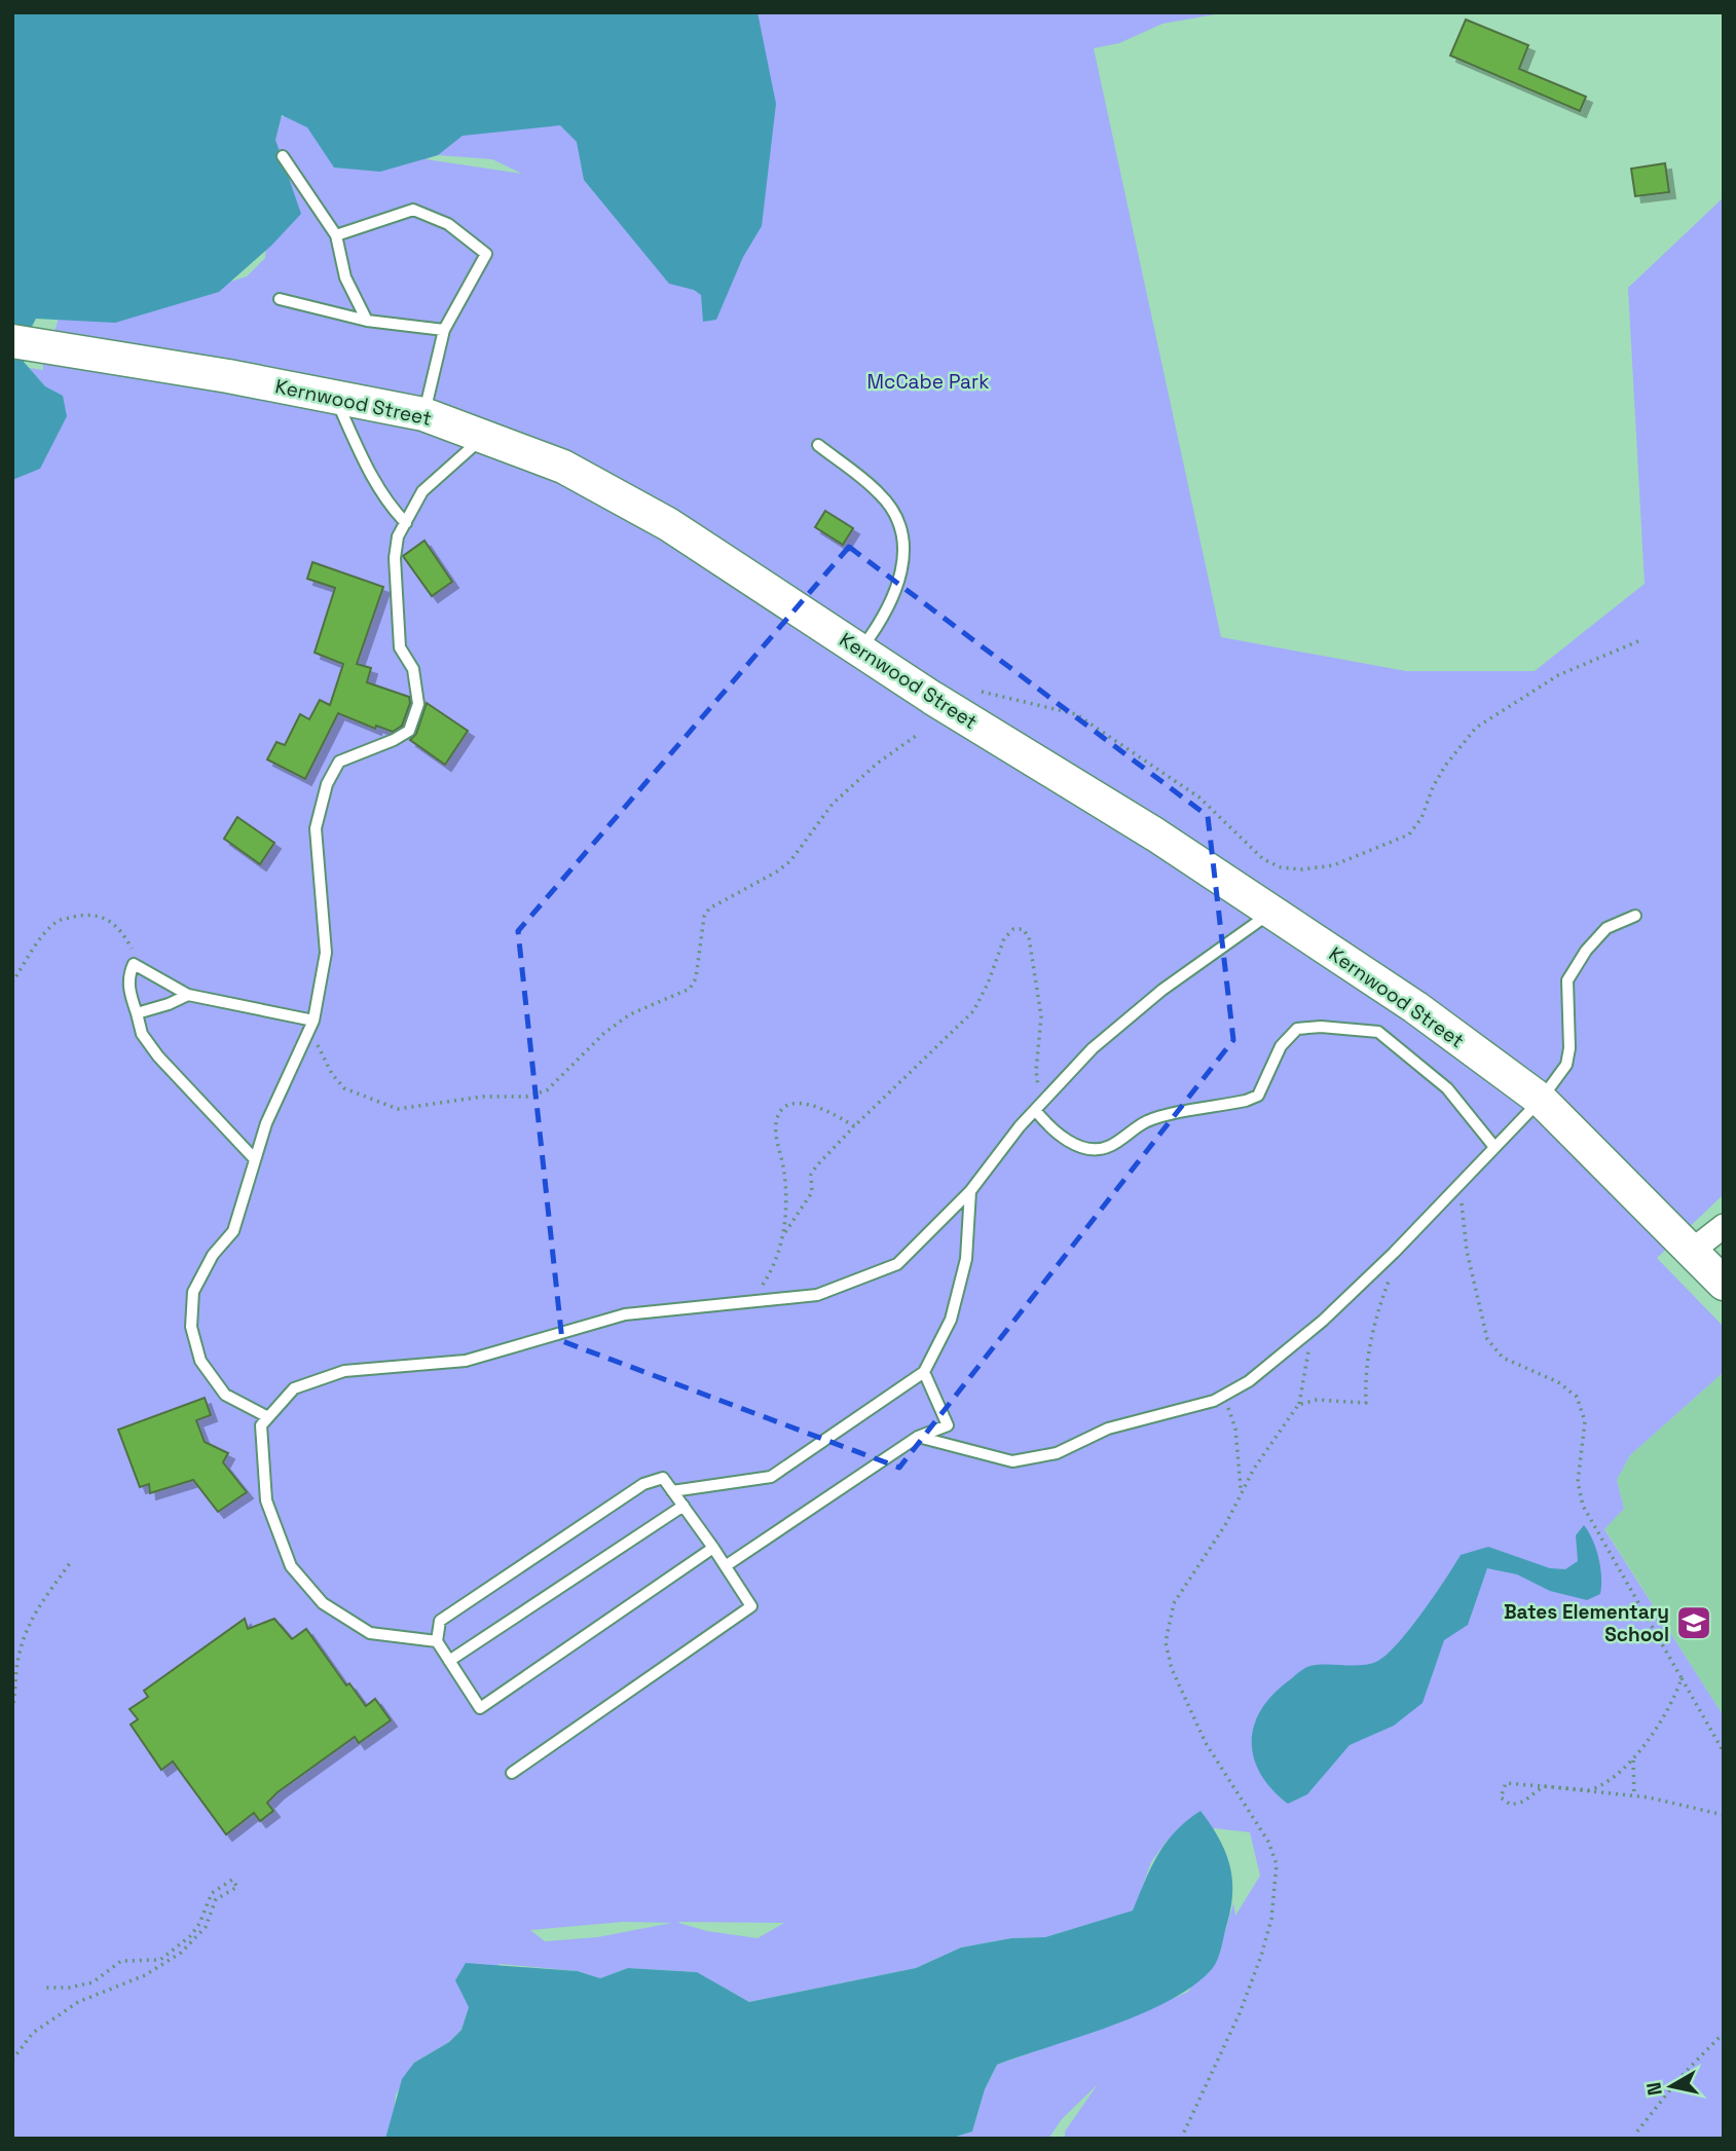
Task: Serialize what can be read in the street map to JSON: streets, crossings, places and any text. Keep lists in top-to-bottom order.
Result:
{
  "streets": {
    "main road": ["Kernwood Street"]
  },
  "parks": ["McCabe Park"],
  "places": {
    "school or university": ["Bates Elementary School"]
  },
  "north": "left"
}
